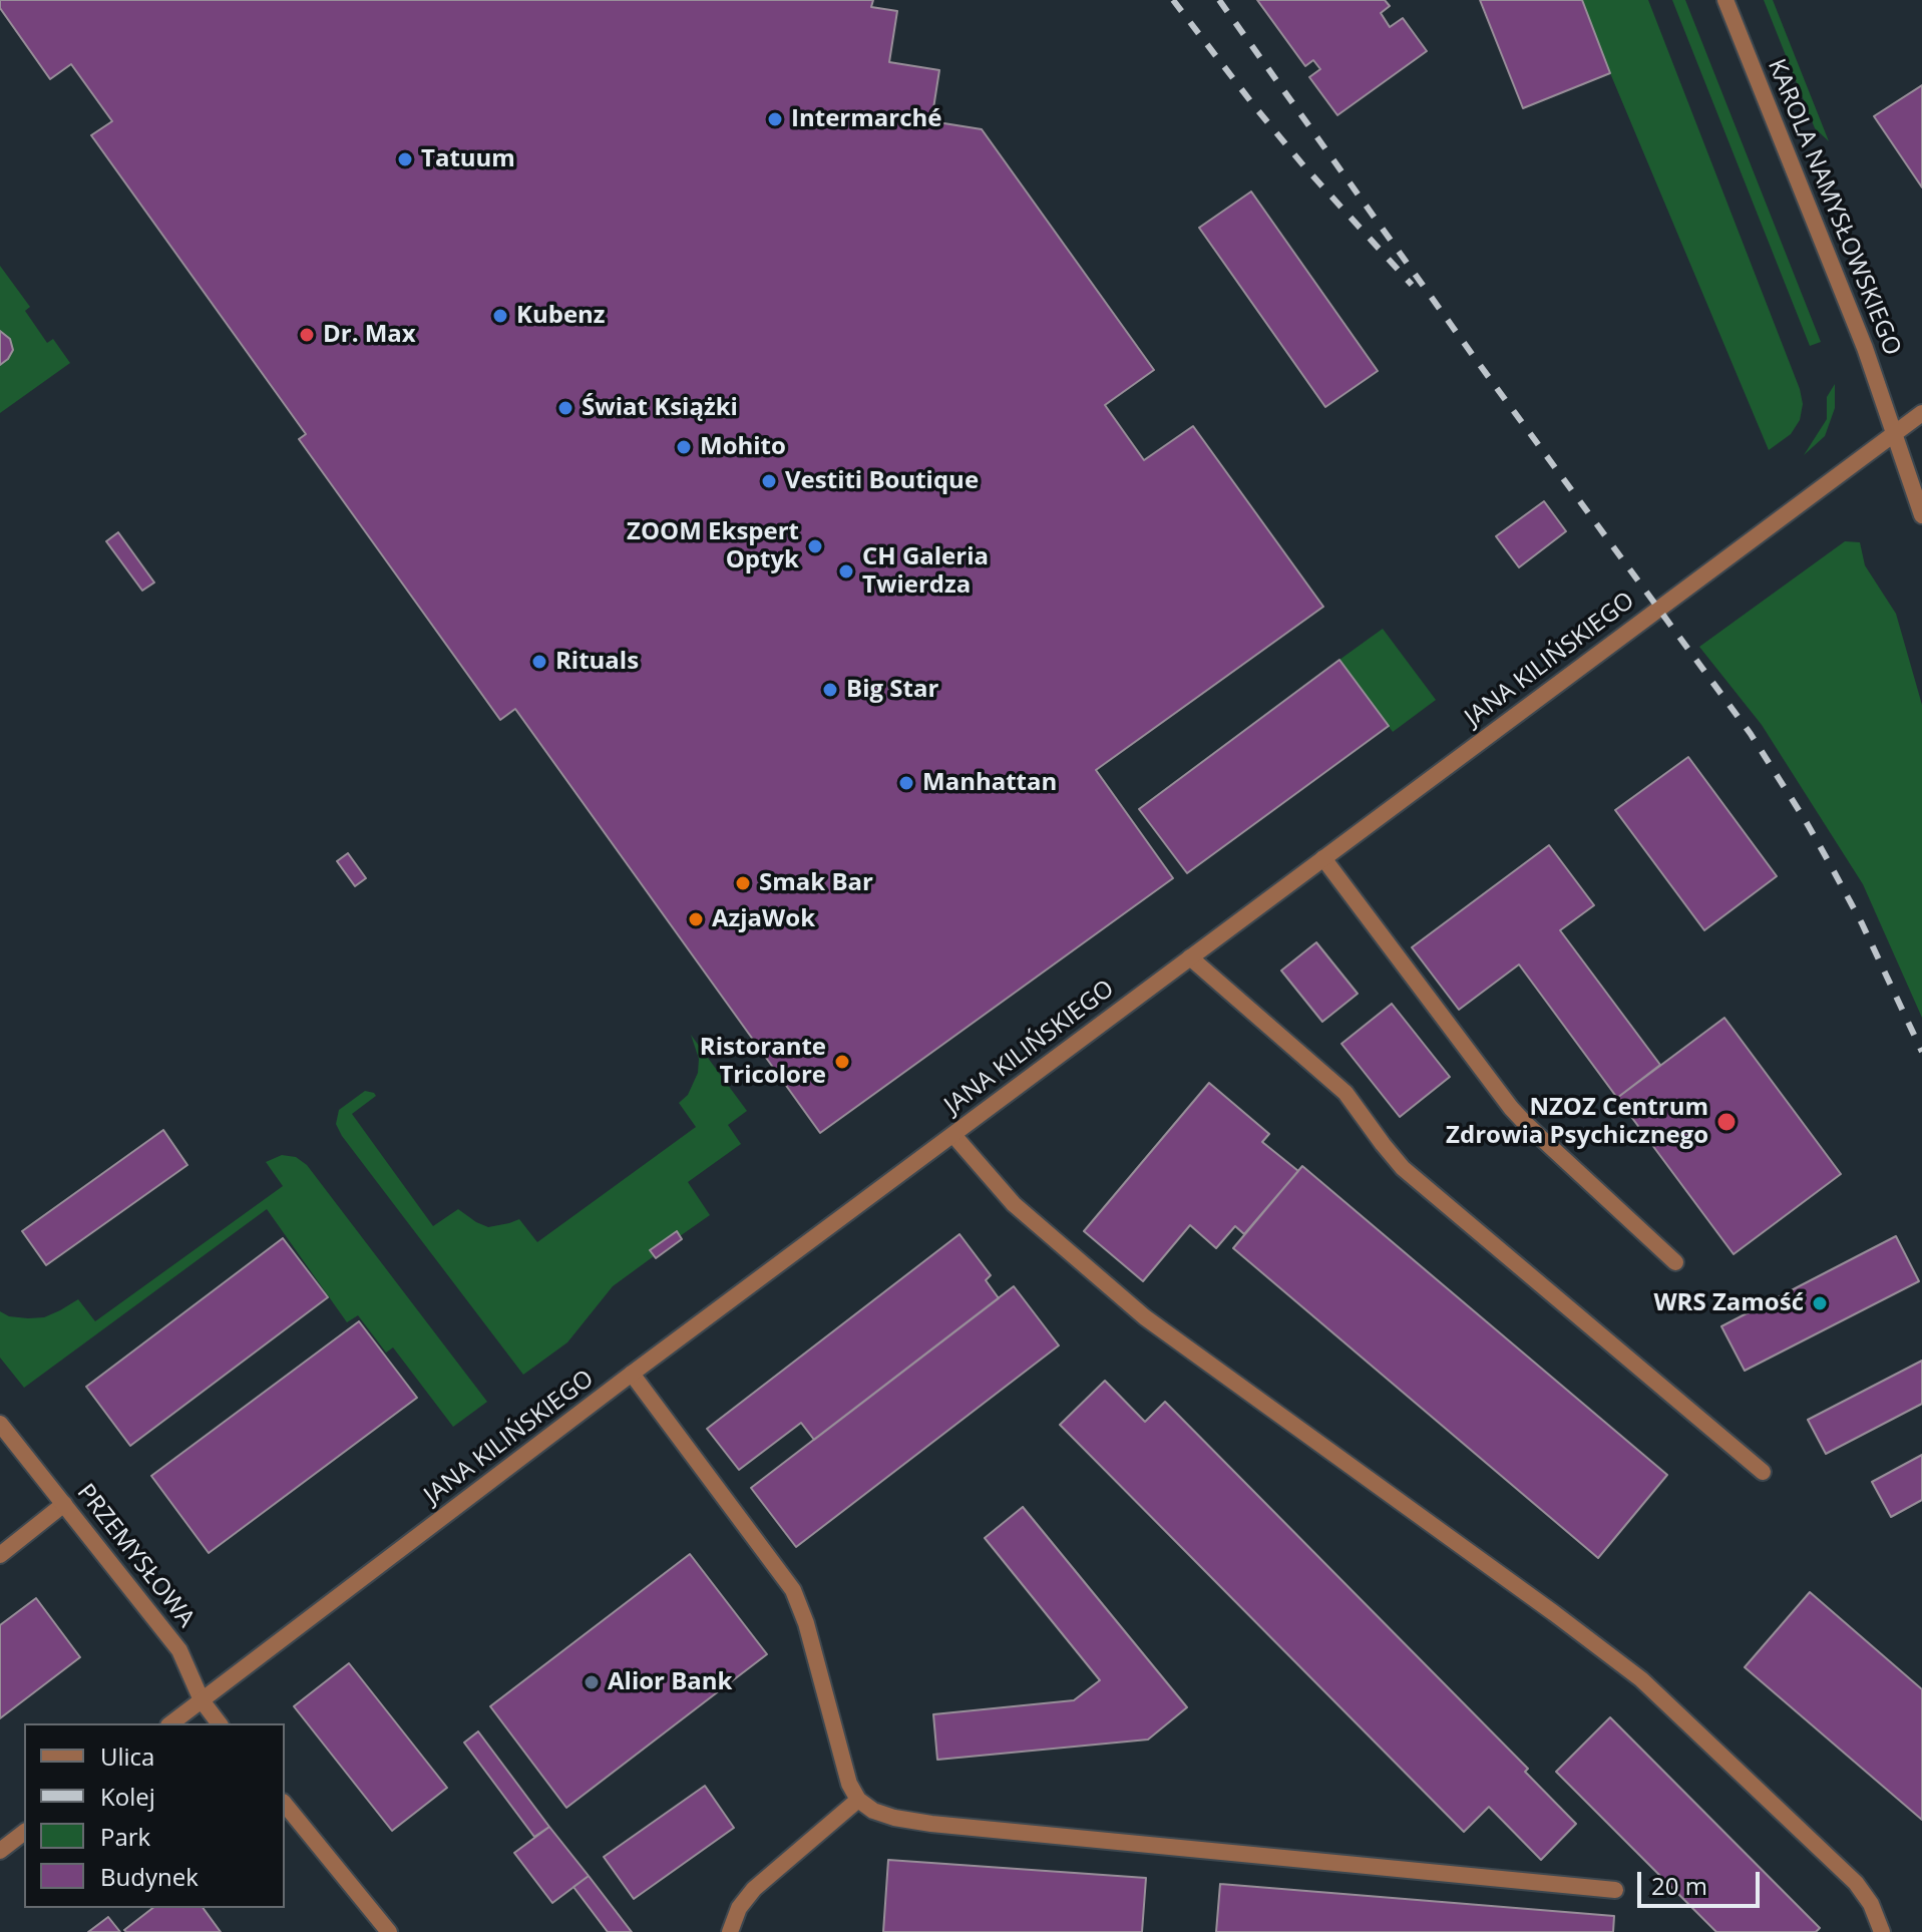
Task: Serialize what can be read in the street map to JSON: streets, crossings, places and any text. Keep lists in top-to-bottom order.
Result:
{
  "streets": {
    "street": ["KAROLA NAMYSŁOWSKIEGO", "JANA KILIŃSKIEGO", "PRZEMYSŁOWA"]
  },
  "crossings": [
    ["KAROLA NAMYSŁOWSKIEGO", "JANA KILIŃSKIEGO"],
    ["JANA KILIŃSKIEGO", "PRZEMYSŁOWA"]
  ],
  "places": [
    "Intermarché",
    "Tatuum",
    "Kubenz",
    "Dr. Max",
    "Świat Książki",
    "Mohito",
    "Vestiti Boutique",
    "ZOOM Ekspert Optyk",
    "CH Galeria Twierdza",
    "Rituals",
    "Big Star",
    "Manhattan",
    "Smak Bar",
    "AzjaWok",
    "Ristorante Tricolore",
    "NZOZ Centrum Zdrowia Psychicznego",
    "WRS Zamość",
    "Alior Bank"
  ],
  "legend": [
    "Ulica",
    "Kolej",
    "Park",
    "Budynek"
  ],
  "scale_bar": "20 m"
}
